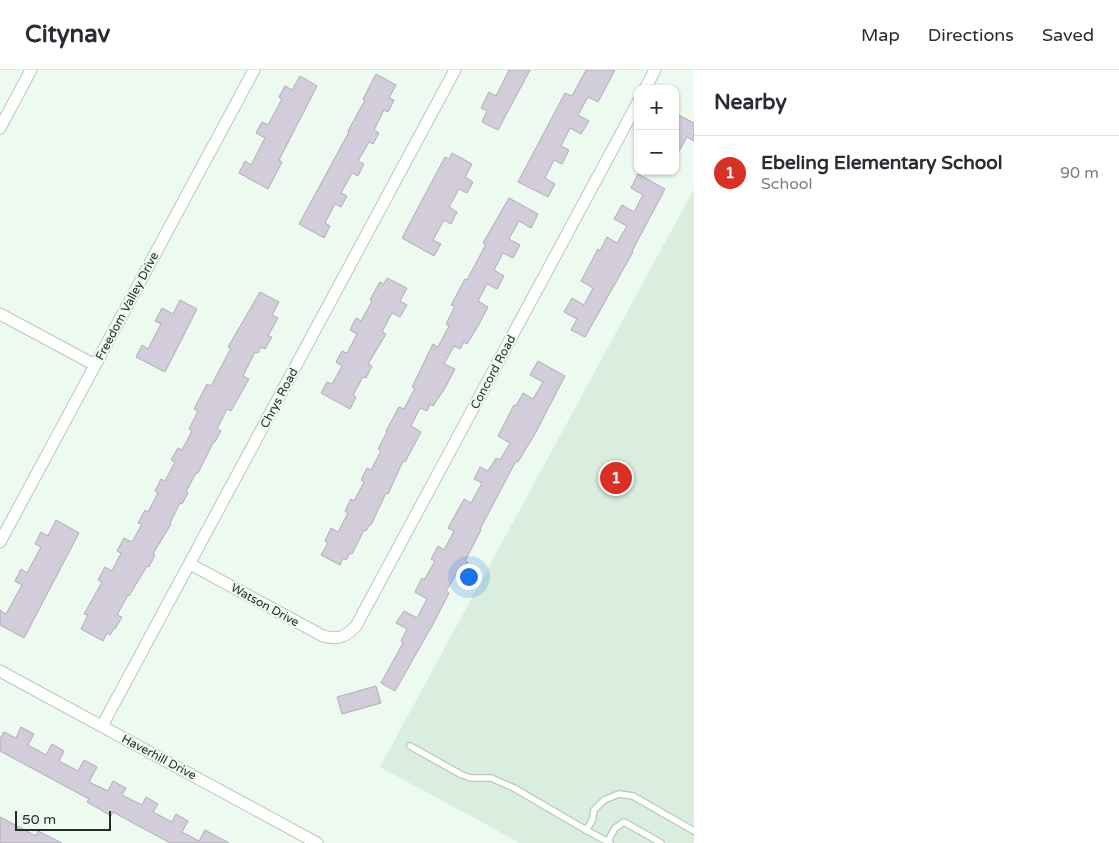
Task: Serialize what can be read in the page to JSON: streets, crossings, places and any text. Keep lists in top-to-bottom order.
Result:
{
  "streets": {
    "street": [
      "Freedom Valley Drive",
      "Concord Road",
      "Chrys Road",
      "Watson Drive",
      "Haverhill Drive"
    ]
  },
  "crossings": [
    ["Concord Road", "Watson Drive"],
    ["Chrys Road", "Watson Drive"],
    ["Chrys Road", "Haverhill Drive"]
  ],
  "scale_bar": "50 m",
  "page": {
    "header": "Citynav",
    "nav": ["Map", "Directions", "Saved"],
    "heading": "Nearby",
    "map_buttons": ["+", "−"],
    "list": [
      {
        "mark": "1",
        "name": "Ebeling Elementary School",
        "note": "School",
        "value": "90 m"
      }
    ],
    "pins": "1",
    "scale": "50 m"
  }
}
